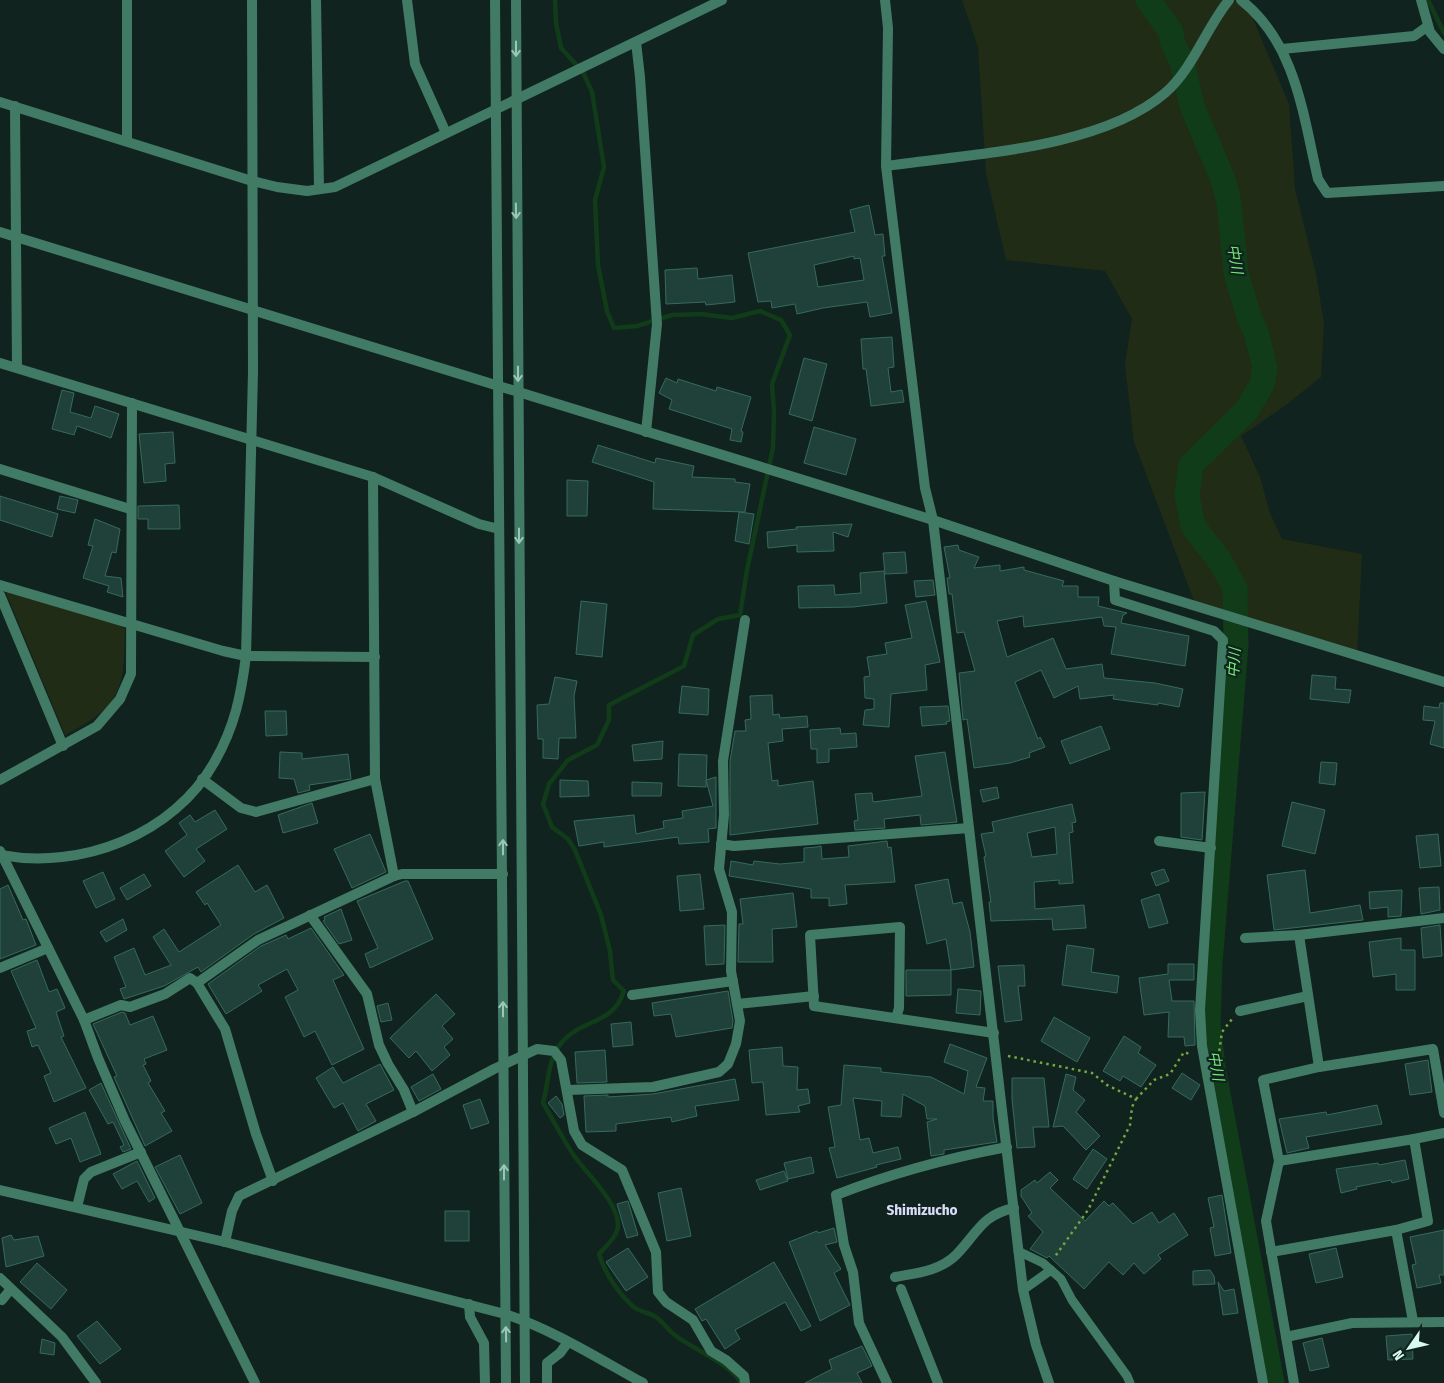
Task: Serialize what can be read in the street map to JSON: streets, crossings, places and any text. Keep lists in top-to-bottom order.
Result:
{
  "districts": ["Shimizucho"],
  "water": ["中川"],
  "north": "bottom left"
}
